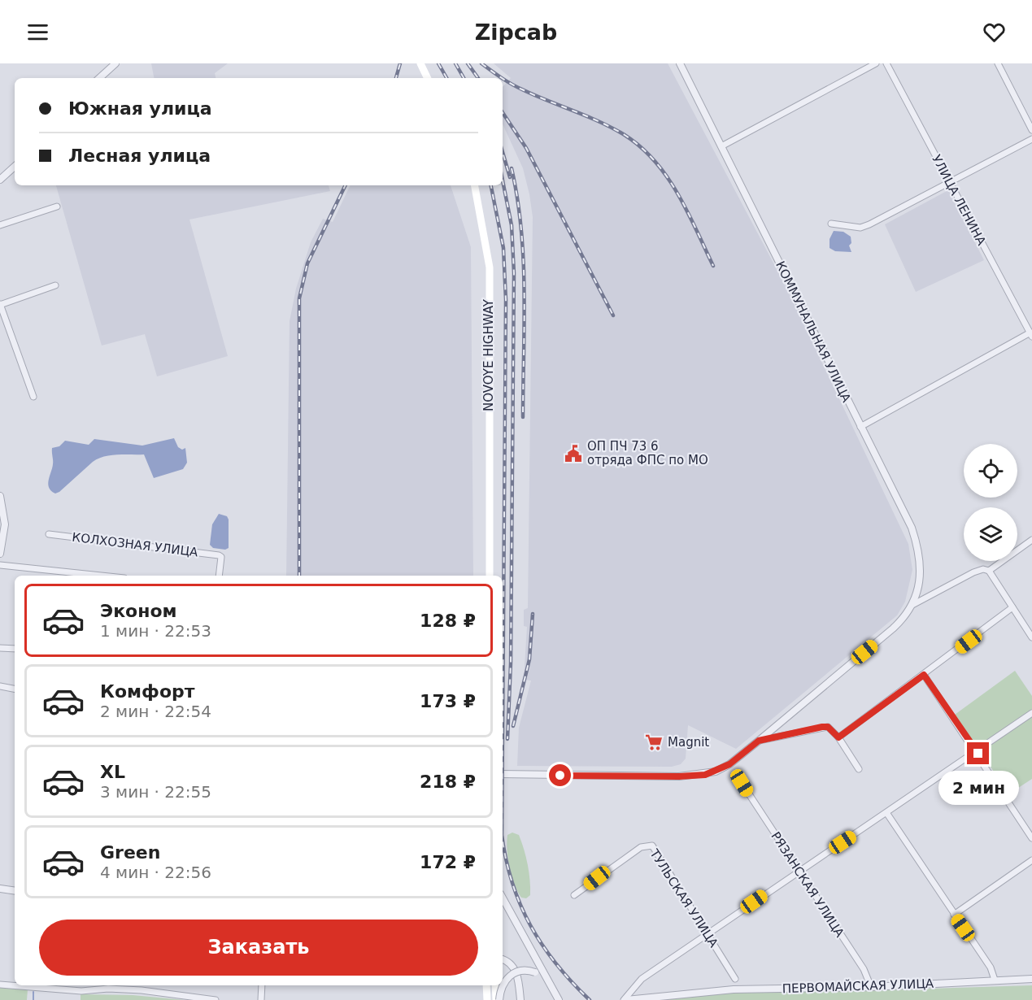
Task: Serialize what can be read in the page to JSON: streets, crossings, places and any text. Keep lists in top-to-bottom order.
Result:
{
  "streets": {
    "main road": ["NOVOYE HIGHWAY"],
    "street": [
      "УЛИЦА ЛЕНИНА",
      "КОММУНАЛЬНАЯ УЛИЦА",
      "КОЛХОЗНАЯ УЛИЦА",
      "РЯЗАНСКАЯ УЛИЦА",
      "ТУЛЬСКАЯ УЛИЦА",
      "ПЕРВОМАЙСКАЯ УЛИЦА"
    ]
  },
  "crossings": [
    ["РЯЗАНСКАЯ УЛИЦА", "ПЕРВОМАЙСКАЯ УЛИЦА"]
  ],
  "places": {
    "public building": ["ОП ПЧ 73 6 отряда ФПС по МО"],
    "supermarket": ["Magnit"]
  },
  "page": {
    "header": "Zipcab",
    "banner": ["Южная улица", "Лесная улица"],
    "list": [
      {
        "name": "Эконом",
        "note": "1 мин · 22:53",
        "value": "128 ₽"
      },
      {
        "name": "Комфорт",
        "note": "2 мин · 22:54",
        "value": "173 ₽"
      },
      {
        "name": "XL",
        "note": "3 мин · 22:55",
        "value": "218 ₽"
      },
      {
        "name": "Green",
        "note": "4 мин · 22:56",
        "value": "172 ₽"
      }
    ],
    "bubble": "2 мин",
    "buttons": "Заказать"
  }
}
